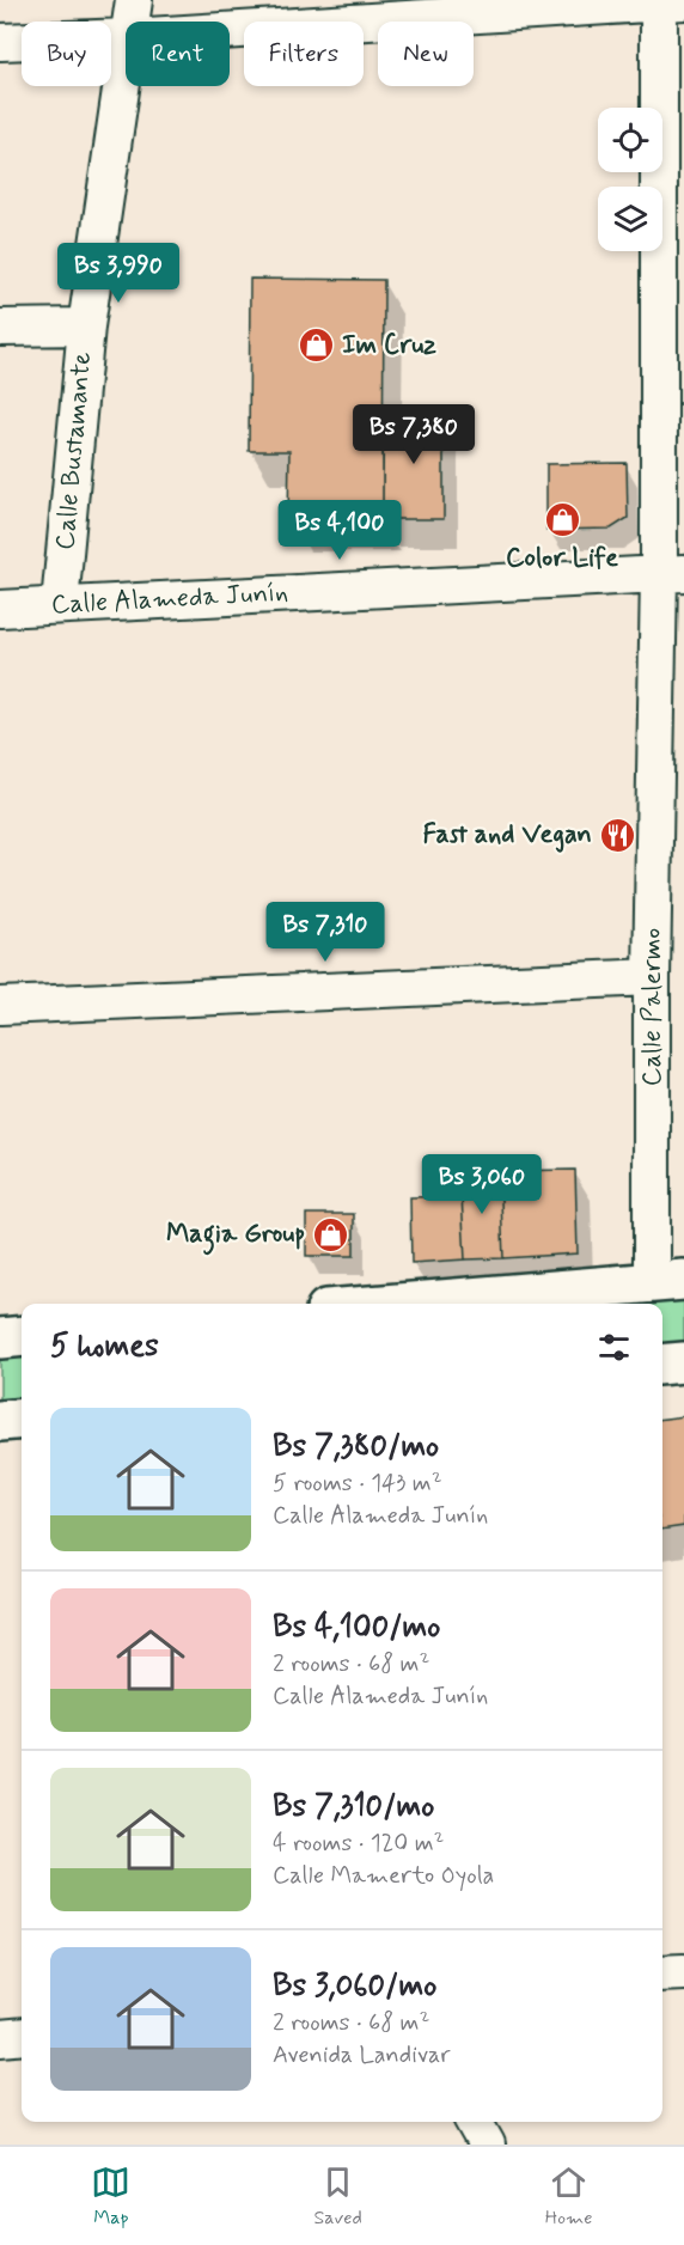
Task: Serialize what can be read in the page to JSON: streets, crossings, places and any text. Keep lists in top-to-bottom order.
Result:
{
  "streets": {
    "street": ["Calle Bustamante", "Calle Alameda Junín", "Calle Palermo"]
  },
  "crossings": [
    ["Calle Bustamante", "Calle Alameda Junín"],
    ["Calle Alameda Junín", "Calle Palermo"]
  ],
  "places": {
    "shop": ["Im Cruz", "Color Life", "Magia Group"],
    "restaurant": ["Fast and Vegan"]
  },
  "page": {
    "chip": [
      "Buy",
      "Rent",
      "Filters",
      "New"
    ],
    "price": [
      "Bs 3,990",
      "Bs 7,380",
      "Bs 4,100",
      "Bs 7,310",
      "Bs 3,060"
    ],
    "heading": "5 homes",
    "list": [
      {
        "name": "Bs 7,380/mo",
        "note": "5 rooms · 143 m² · Calle Alameda Junín"
      },
      {
        "name": "Bs 4,100/mo",
        "note": "2 rooms · 68 m² · Calle Alameda Junín"
      },
      {
        "name": "Bs 7,310/mo",
        "note": "4 rooms · 120 m² · Calle Mamerto Oyola"
      },
      {
        "name": "Bs 3,060/mo",
        "note": "2 rooms · 68 m² · Avenida Landivar"
      }
    ],
    "tabs": ["Map", "Saved", "Home"]
  }
}
